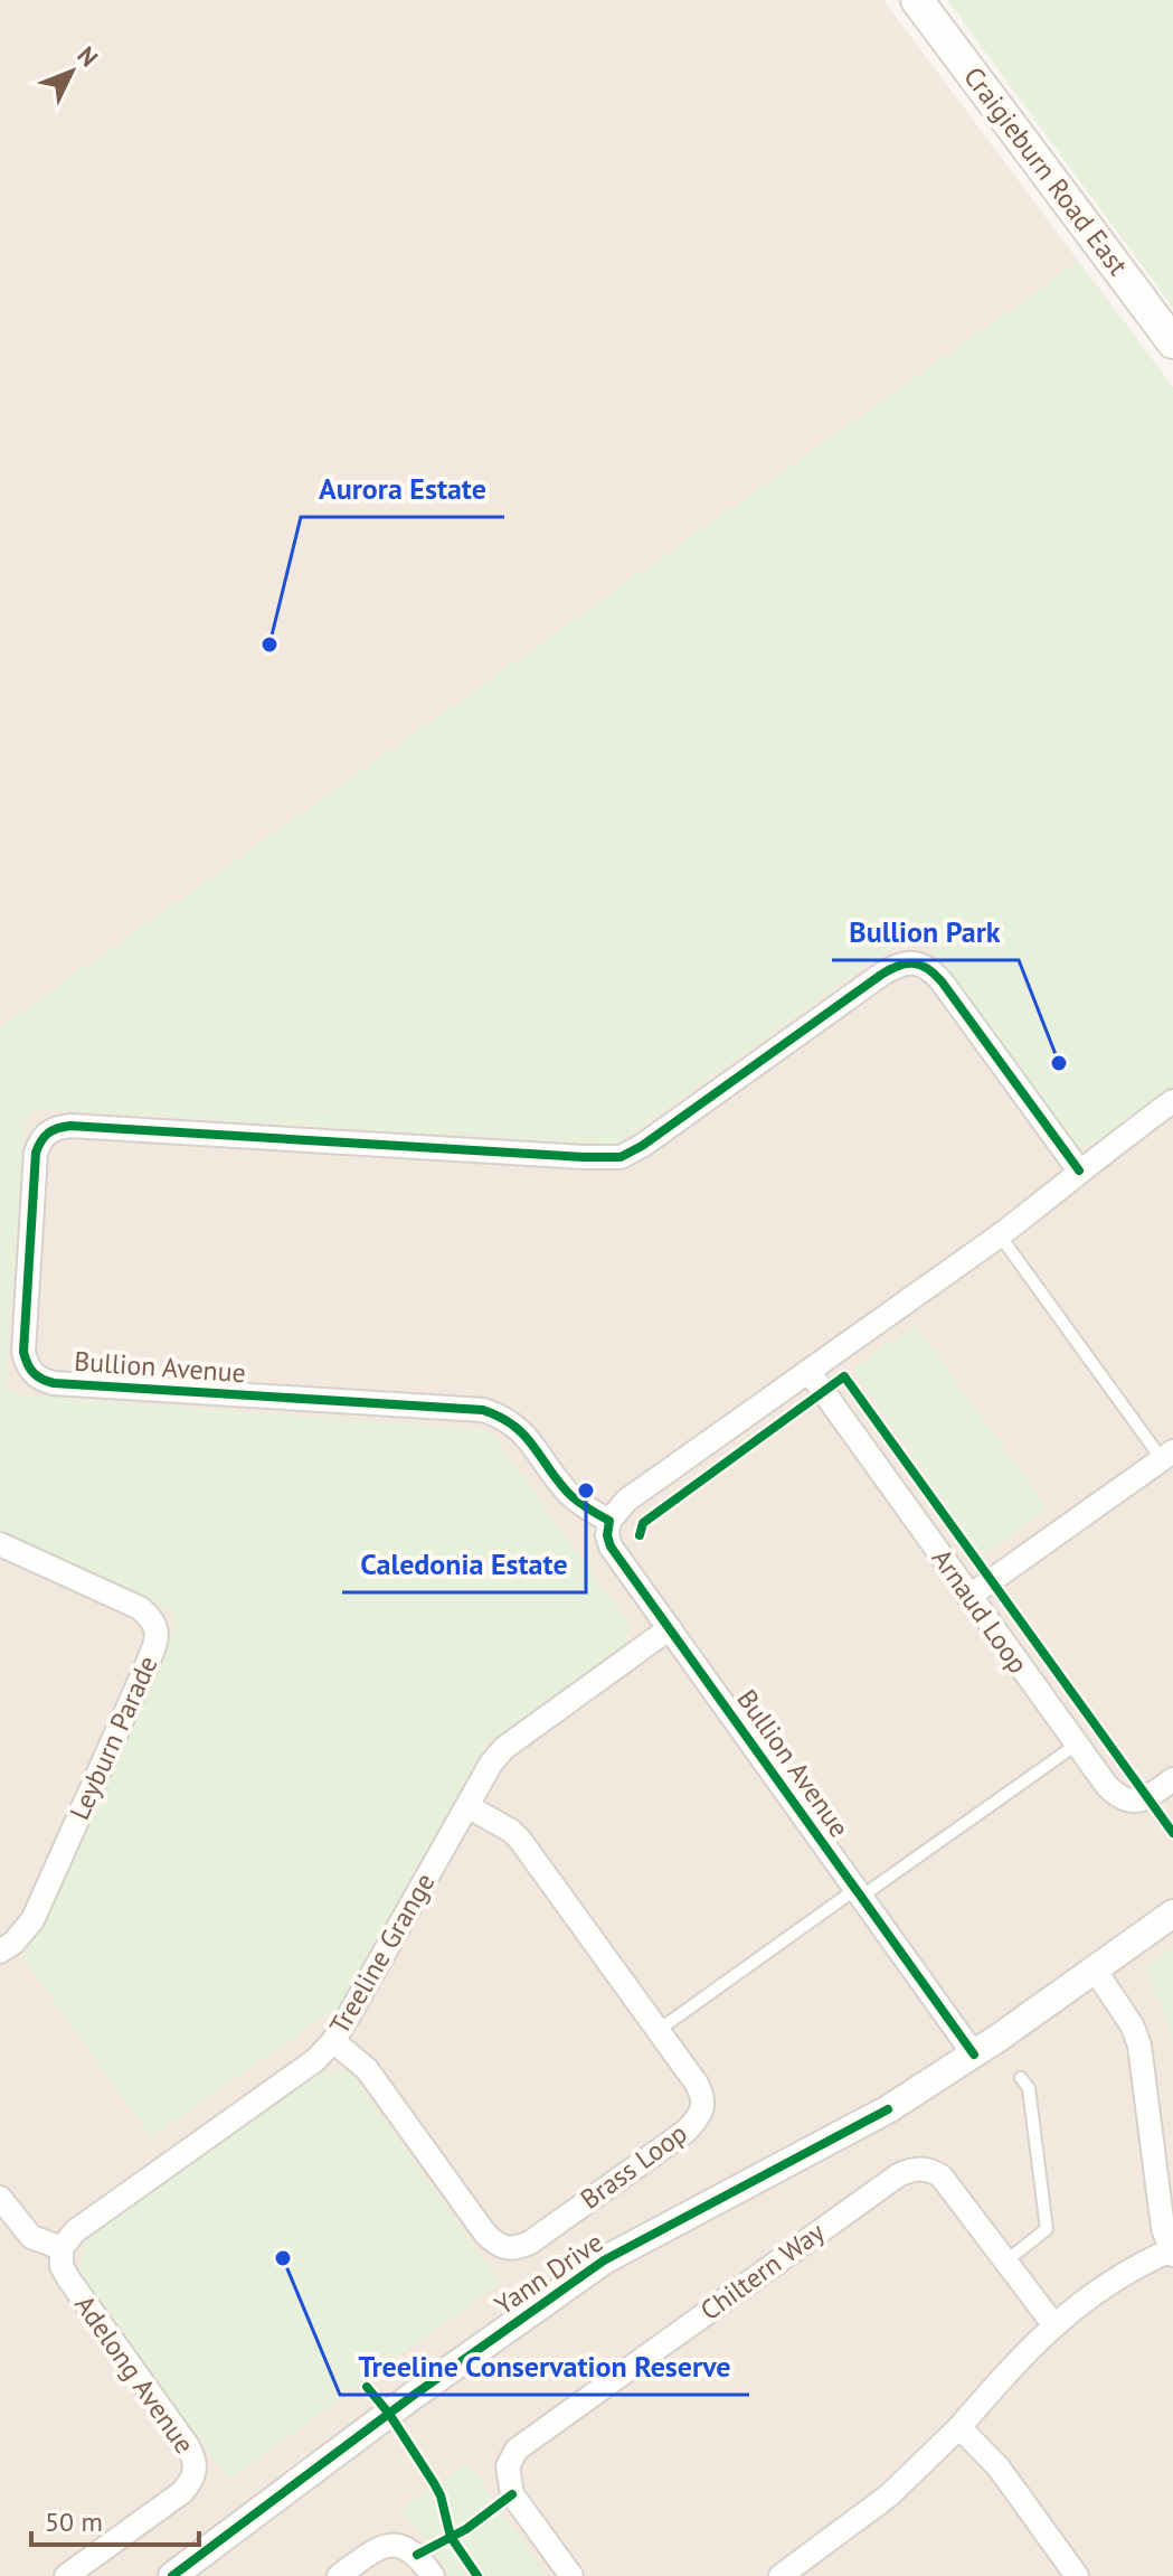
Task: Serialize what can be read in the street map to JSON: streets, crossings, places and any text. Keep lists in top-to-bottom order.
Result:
{
  "streets": {
    "main road": ["Craigieburn Road East"],
    "street": [
      "Bullion Avenue",
      "Arnaud Loop",
      "Leyburn Parade",
      "Treeline Grange",
      "Brass Loop",
      "Chiltern Way",
      "Yann Drive",
      "Adelong Avenue"
    ]
  },
  "crossings": [
    ["Bullion Avenue", "Treeline Grange"],
    ["Bullion Avenue", "Yann Drive"],
    ["Treeline Grange", "Brass Loop"],
    ["Treeline Grange", "Adelong Avenue"]
  ],
  "places": [
    "Aurora Estate",
    "Bullion Park",
    "Caledonia Estate",
    "Treeline Conservation Reserve"
  ],
  "scale_bar": "50 m",
  "north": "top right"
}
